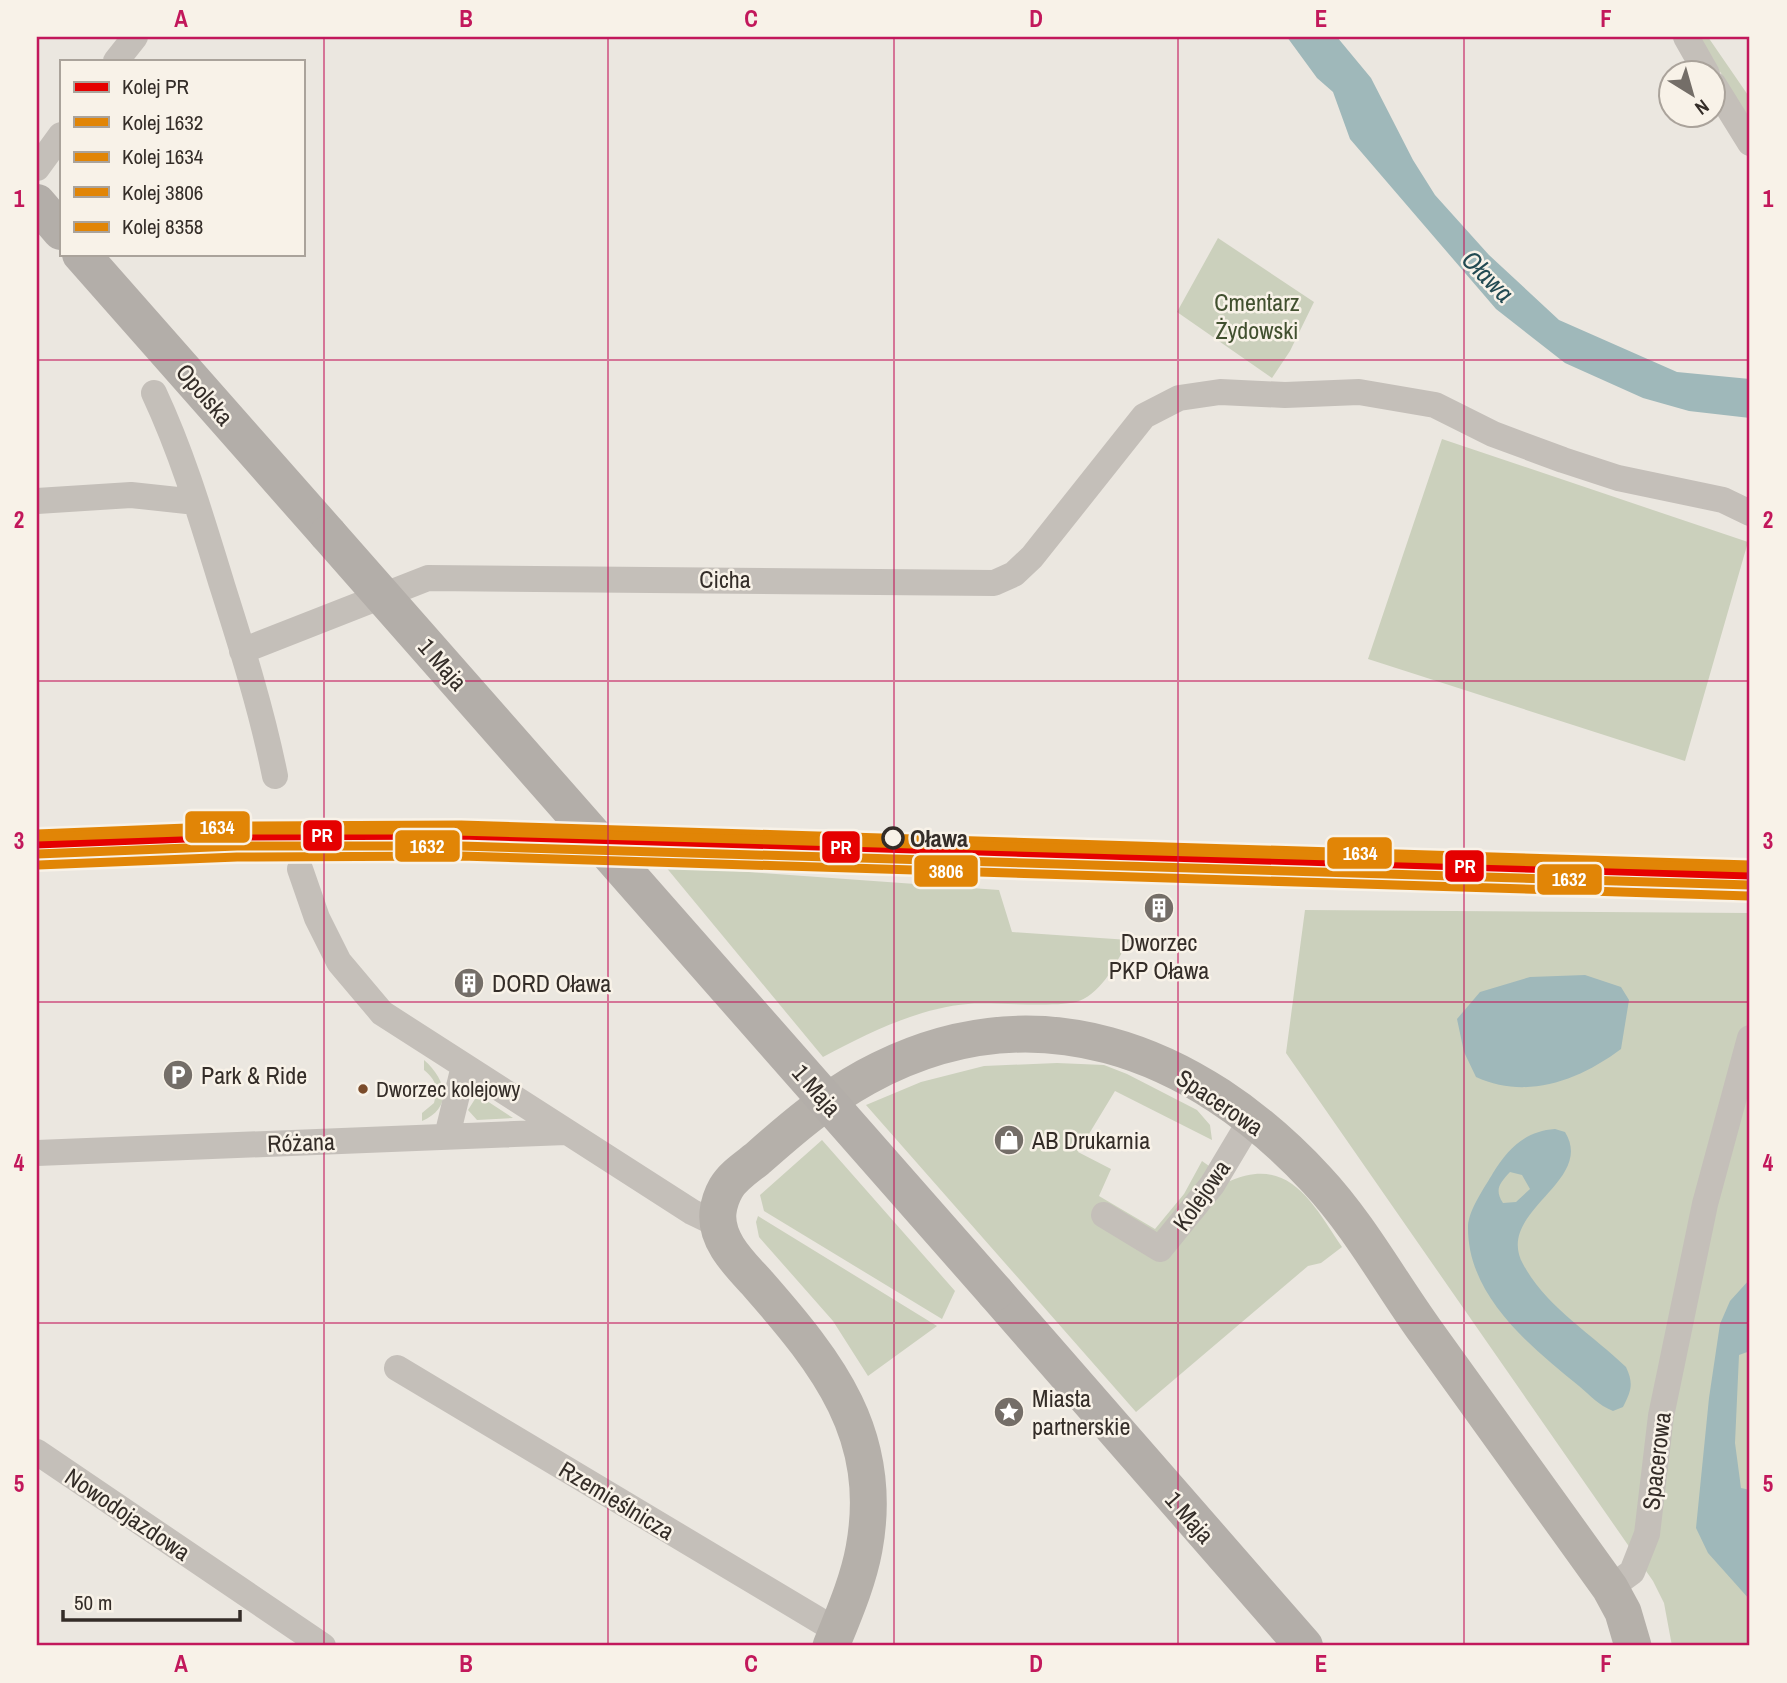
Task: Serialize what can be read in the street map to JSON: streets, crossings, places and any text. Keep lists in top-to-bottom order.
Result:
{
  "streets": {
    "main road": ["Opolska", "1 Maja"],
    "street": [
      "Cicha",
      "Spacerowa",
      "Różana",
      "Kolejowa",
      "Rzemieślnicza",
      "Nowodojazdowa"
    ]
  },
  "crossings": [
    ["Opolska", "1 Maja"],
    ["Spacerowa", "Kolejowa"]
  ],
  "water": ["Oława"],
  "parks": ["Cmentarz Żydowski"],
  "places": {
    "other": ["Oława", "Dworzec kolejowy"],
    "building": ["Dworzec PKP Oława", "DORD Oława"],
    "parking": ["Park & Ride"],
    "shop": ["AB Drukarnia"],
    "place": ["Miasta partnerskie"]
  },
  "lines": [
    "rail line 1634",
    "rail line 8358",
    "rail line PR",
    "rail line 1632",
    "rail line 3806"
  ],
  "legend": [
    "Kolej PR",
    "Kolej 1632",
    "Kolej 1634",
    "Kolej 3806",
    "Kolej 8358"
  ],
  "scale_bar": "50 m",
  "north": "bottom right",
  "grid": {
    "columns": [
      "A",
      "B",
      "C",
      "D",
      "E",
      "F"
    ],
    "rows": [
      "1",
      "2",
      "3",
      "4",
      "5"
    ]
  }
}
